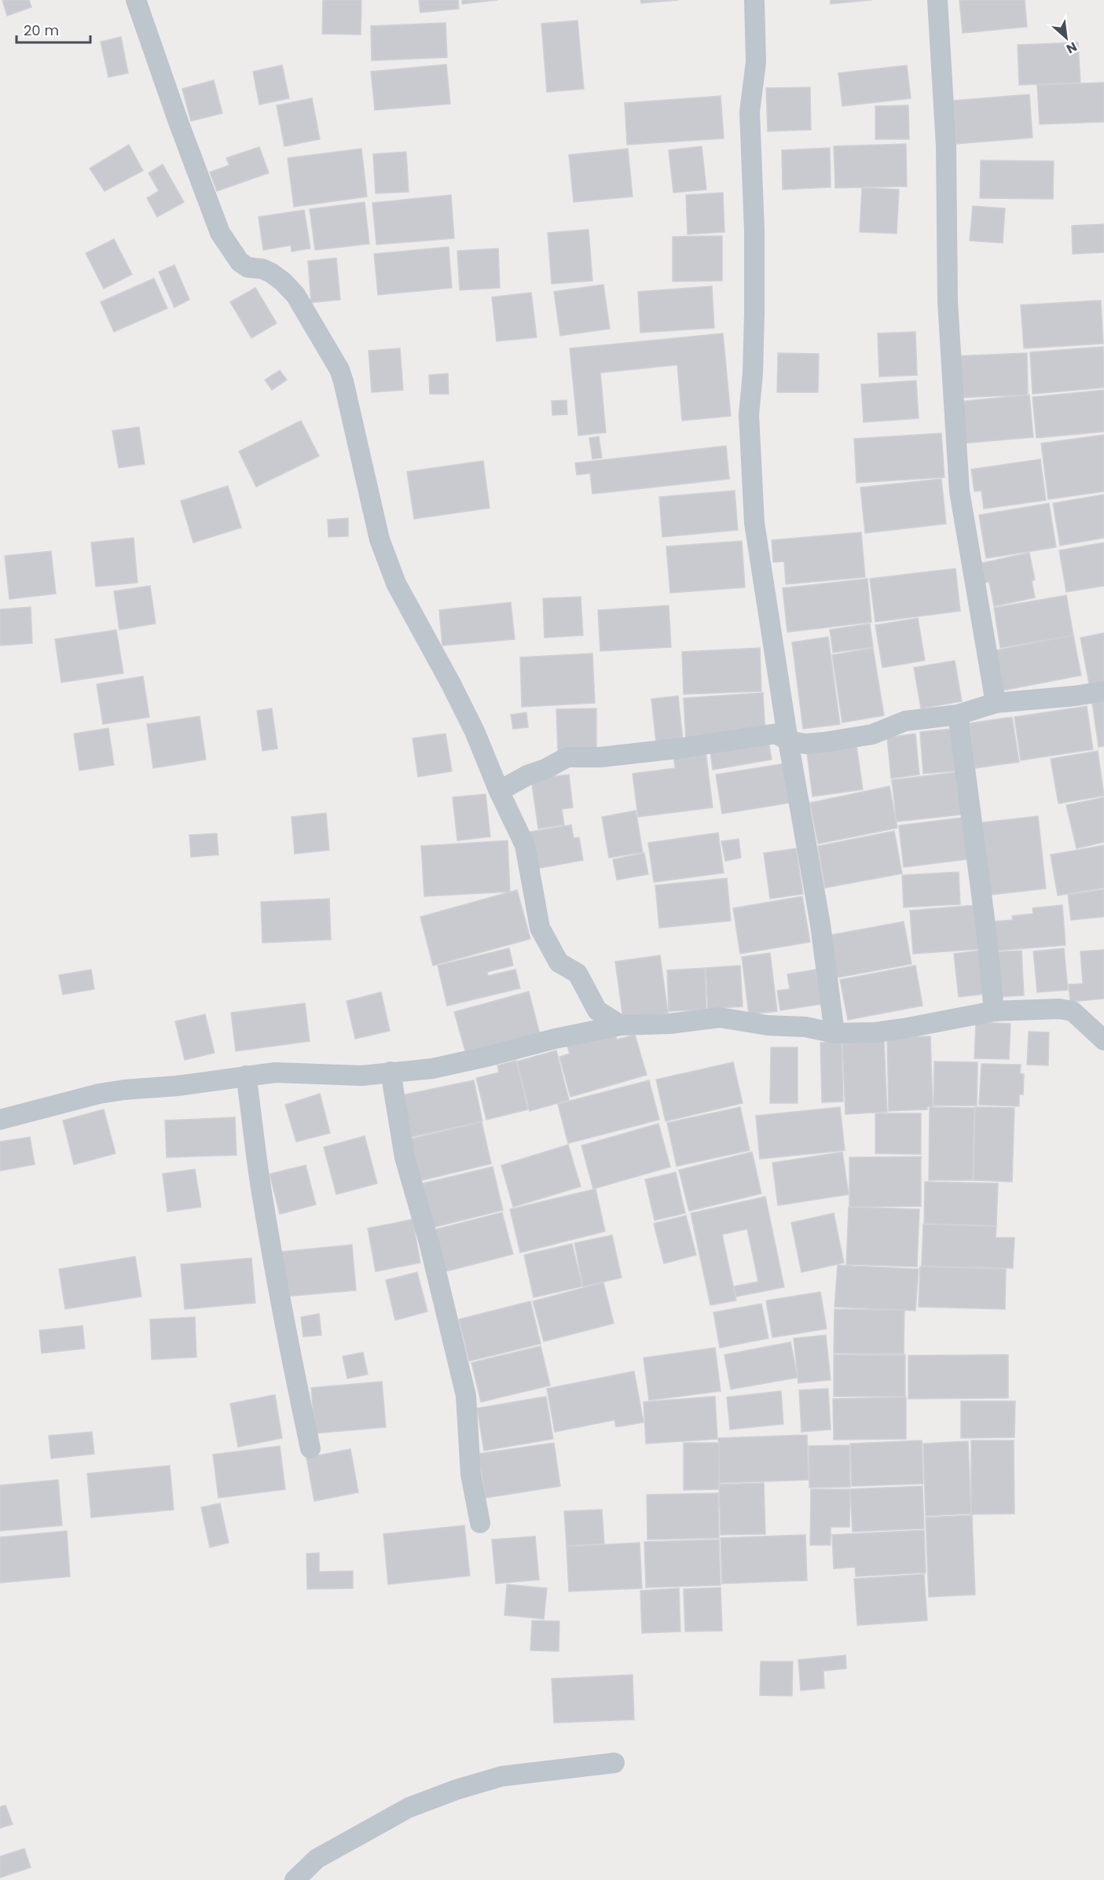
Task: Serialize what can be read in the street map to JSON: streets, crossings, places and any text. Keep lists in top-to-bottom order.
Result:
{
  "scale_bar": "20 m",
  "north": "bottom right"
}
